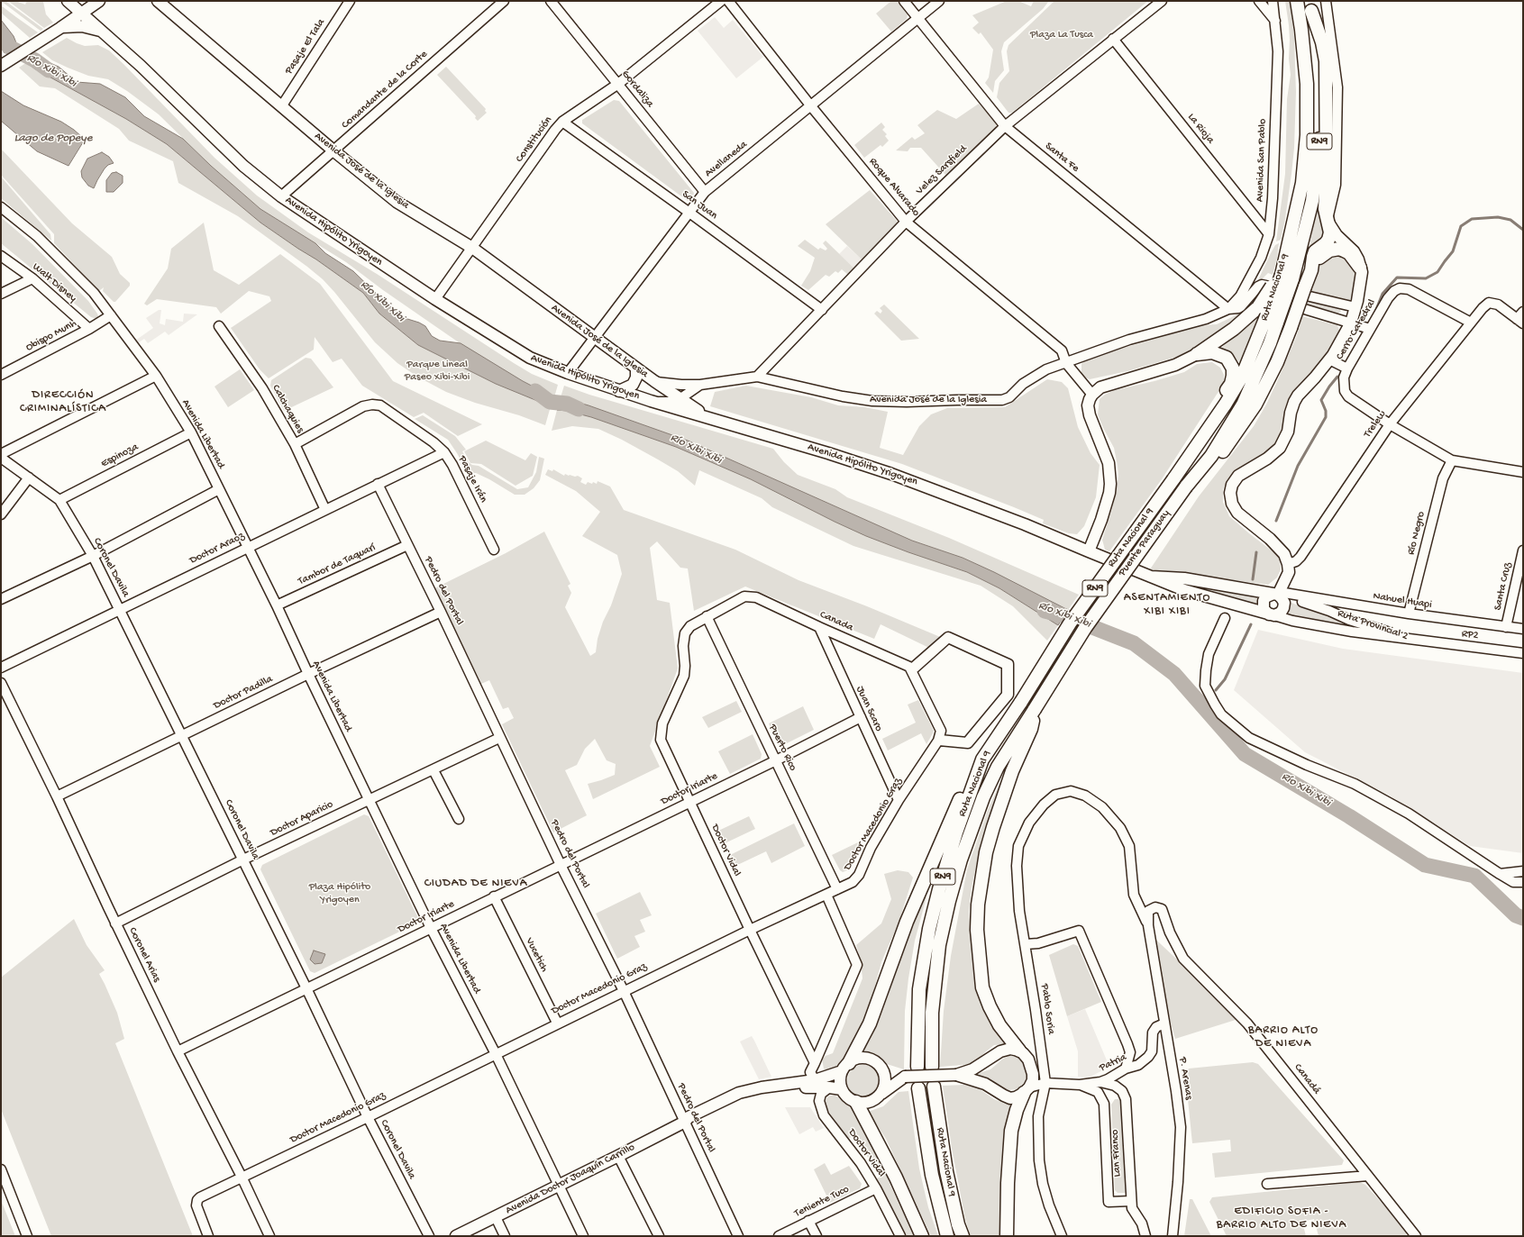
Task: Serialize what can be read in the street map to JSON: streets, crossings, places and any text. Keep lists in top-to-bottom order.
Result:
{
  "streets": {
    "highway": ["RN9", "Ruta Nacional 9", "Puente Paraguay"],
    "main road": [
      "Avenida José de la Iglesia",
      "Avenida Hipólito Yrigoyen",
      "Ruta Provincial 2",
      "RP2",
      "Avenida Doctor Joaquín Carrillo"
    ],
    "street": [
      "Pasaje El Tala",
      "Gordaliza",
      "Comandante de la Corte",
      "La Rioja",
      "Constitución",
      "Santa Fe",
      "Avellaneda",
      "Avenida San Pablo",
      "Velez Sarsfield",
      "Roque Alvarado",
      "San Juan",
      "Walt Disney",
      "Cerro Catedral",
      "Obispo Munh",
      "Calchaquies",
      "Trelew",
      "Avenida Libertad",
      "Espinoza",
      "Pasaje Irán",
      "Río Negro",
      "Doctor Araoz",
      "Tambor de Taquarí",
      "Coronel Davila",
      "Santa Cruz",
      "Pedro del Portal",
      "Nahuel Huapi",
      "Canada",
      "Doctor Padilla",
      "Juan Scaro",
      "Puerto Rico",
      "Doctor Iriarte",
      "Doctor Aparicio",
      "Doctor Macedonio Graz",
      "Doctor Vidal",
      "Coronel Arias",
      "Vucetich",
      "Pablo Soria",
      "Patria",
      "P. Arenas",
      "Canadá",
      "Lan Franco",
      "Teniente Tuco"
    ]
  },
  "crossings": [
    ["Pasaje El Tala", "Avenida José de la Iglesia"],
    ["Gordaliza", "Constitución"],
    ["Gordaliza", "Avellaneda"],
    ["Comandante de la Corte", "Avenida José de la Iglesia"],
    ["Comandante de la Corte", "Avenida Hipólito Yrigoyen"],
    ["La Rioja", "Avenida San Pablo"],
    ["La Rioja", "Velez Sarsfield"],
    ["Constitución", "Avenida José de la Iglesia"],
    ["Constitución", "San Juan"],
    ["Constitución", "Avenida Hipólito Yrigoyen"],
    ["Santa Fe", "Avellaneda"],
    ["Santa Fe", "Avenida San Pablo"],
    ["Santa Fe", "Velez Sarsfield"],
    ["Santa Fe", "Avenida José de la Iglesia"],
    ["Avellaneda", "Avenida José de la Iglesia"],
    ["Avellaneda", "Roque Alvarado"],
    ["Avellaneda", "San Juan"],
    ["Avellaneda", "Avenida Hipólito Yrigoyen"],
    ["Avenida San Pablo", "Avenida José de la Iglesia"],
    ["Velez Sarsfield", "Avenida José de la Iglesia"],
    ["Velez Sarsfield", "Roque Alvarado"],
    ["Velez Sarsfield", "San Juan"],
    ["Avenida José de la Iglesia", "Roque Alvarado"],
    ["Avenida Hipólito Yrigoyen", "Ruta Provincial 2"],
    ["Walt Disney", "Obispo Munh"],
    ["Ruta Nacional 9", "Puente Paraguay"],
    ["Cerro Catedral", "Trelew"],
    ["Obispo Munh", "Avenida Libertad"],
    ["Calchaquies", "Pasaje Irán"],
    ["Calchaquies", "Doctor Araoz"],
    ["Avenida Libertad", "Espinoza"],
    ["Avenida Libertad", "Doctor Araoz"],
    ["Avenida Libertad", "Tambor de Taquarí"],
    ["Avenida Libertad", "Doctor Padilla"],
    ["Avenida Libertad", "Doctor Iriarte"],
    ["Avenida Libertad", "Doctor Aparicio"],
    ["Avenida Libertad", "Doctor Macedonio Graz"],
    ["Avenida Libertad", "Avenida Doctor Joaquín Carrillo"],
    ["Espinoza", "Coronel Davila"],
    ["Pasaje Irán", "Doctor Araoz"],
    ["Río Negro", "Nahuel Huapi"],
    ["Doctor Araoz", "Coronel Davila"],
    ["Doctor Araoz", "Pedro del Portal"],
    ["Tambor de Taquarí", "Pedro del Portal"],
    ["Coronel Davila", "Doctor Padilla"],
    ["Coronel Davila", "Doctor Iriarte"],
    ["Coronel Davila", "Doctor Aparicio"],
    ["Coronel Davila", "Doctor Macedonio Graz"],
    ["Santa Cruz", "Nahuel Huapi"],
    ["Pedro del Portal", "Doctor Padilla"],
    ["Pedro del Portal", "Doctor Iriarte"],
    ["Pedro del Portal", "Doctor Aparicio"],
    ["Pedro del Portal", "Doctor Macedonio Graz"],
    ["Pedro del Portal", "Avenida Doctor Joaquín Carrillo"],
    ["Nahuel Huapi", "Ruta Provincial 2"],
    ["Canada", "Juan Scaro"],
    ["Canada", "Puerto Rico"],
    ["Canada", "Doctor Macedonio Graz"],
    ["Canada", "Doctor Vidal"],
    ["Ruta Provincial 2", "RP2"],
    ["Doctor Padilla", "Coronel Arias"],
    ["Juan Scaro", "Doctor Iriarte"],
    ["Juan Scaro", "Doctor Macedonio Graz"],
    ["Puerto Rico", "Doctor Iriarte"],
    ["Puerto Rico", "Doctor Macedonio Graz"],
    ["Doctor Iriarte", "Doctor Vidal"],
    ["Doctor Iriarte", "Coronel Arias"],
    ["Doctor Iriarte", "Vucetich"],
    ["Doctor Aparicio", "Coronel Arias"],
    ["Doctor Macedonio Graz", "Doctor Vidal"],
    ["Doctor Macedonio Graz", "Coronel Arias"],
    ["Doctor Macedonio Graz", "Vucetich"],
    ["Doctor Vidal", "Avenida Doctor Joaquín Carrillo"],
    ["Doctor Vidal", "Teniente Tuco"],
    ["Pablo Soria", "Patria"],
    ["Pablo Soria", "P. Arenas"],
    ["Pablo Soria", "Canadá"],
    ["Patria", "P. Arenas"],
    ["Patria", "Lan Franco"],
    ["P. Arenas", "Canadá"]
  ],
  "districts": [
    "DIRECCIÓN CRIMINALÍSTICA",
    "ASENTAMIENTO XIBI XIBI",
    "CIUDAD DE NIEVA",
    "BARRIO ALTO DE NIEVA",
    "EDIFICIO SOFIA - BARRIO ALTO DE NIEVA"
  ],
  "water": ["Río Xibi Xibi", "Lago de Popeye"],
  "parks": ["Plaza La Tusca", "Parque Lineal Paseo Xibi-Xibi", "Plaza Hipólito Yrigoyen"]
}
